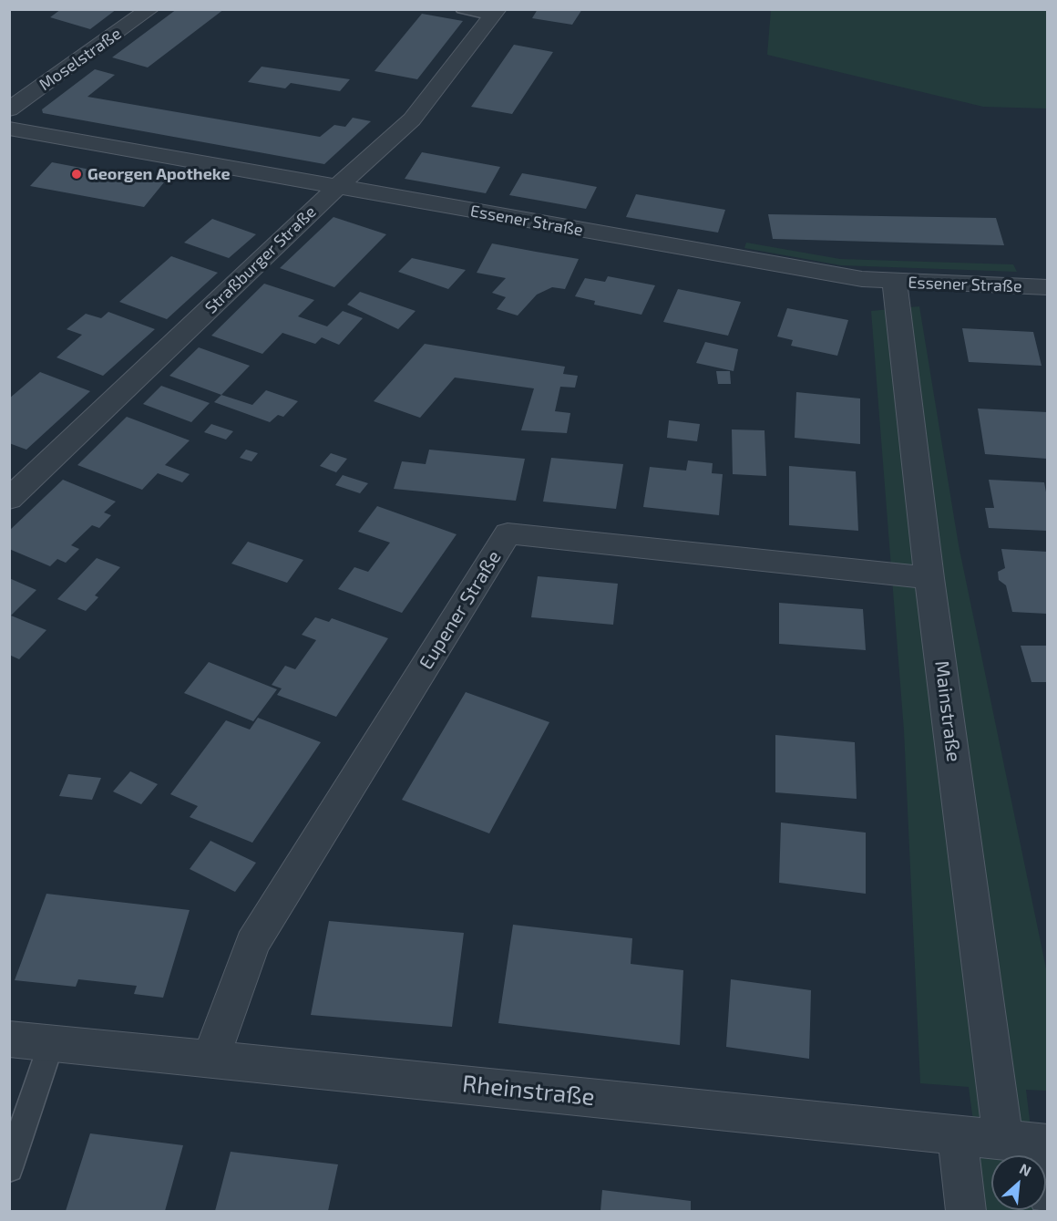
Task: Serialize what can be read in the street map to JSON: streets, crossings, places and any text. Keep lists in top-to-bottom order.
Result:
{
  "streets": {
    "street": [
      "Moselstraße",
      "Essener Straße",
      "Straßburger Straße",
      "Eupener Straße",
      "Mainstraße",
      "Rheinstraße"
    ]
  },
  "crossings": [
    ["Essener Straße", "Straßburger Straße"],
    ["Essener Straße", "Mainstraße"],
    ["Eupener Straße", "Mainstraße"],
    ["Eupener Straße", "Rheinstraße"],
    ["Mainstraße", "Rheinstraße"]
  ],
  "places": ["Georgen Apotheke"],
  "north": "top right"
}
